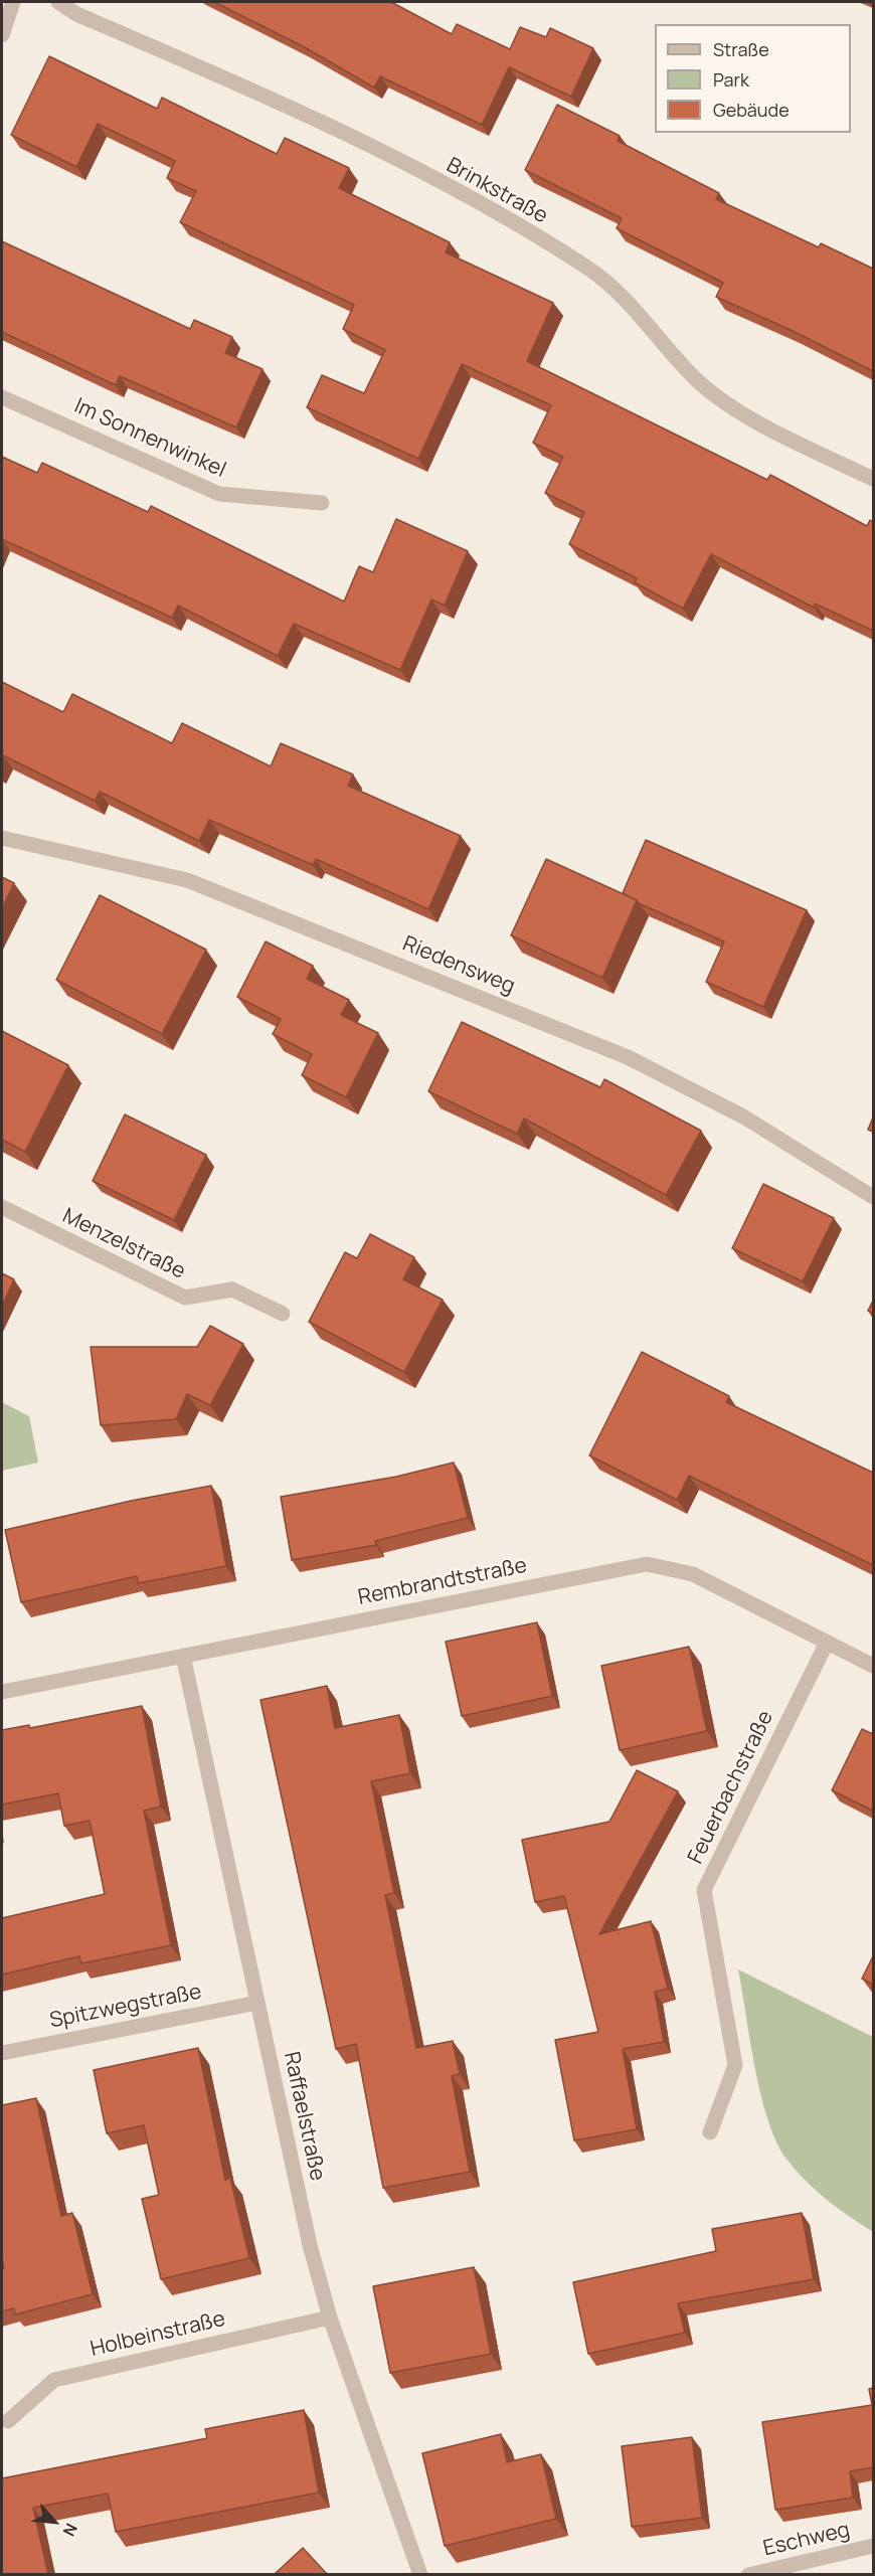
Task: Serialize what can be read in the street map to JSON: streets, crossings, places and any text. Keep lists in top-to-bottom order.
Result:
{
  "streets": {
    "street": [
      "Brinkstraße",
      "Im Sonnenwinkel",
      "Riedensweg",
      "Menzelstraße",
      "Rembrandtstraße",
      "Feuerbachstraße",
      "Spitzwegstraße",
      "Raffaelstraße",
      "Holbeinstraße",
      "Eschweg"
    ]
  },
  "crossings": [
    ["Rembrandtstraße", "Feuerbachstraße"],
    ["Rembrandtstraße", "Raffaelstraße"],
    ["Spitzwegstraße", "Raffaelstraße"],
    ["Raffaelstraße", "Holbeinstraße"]
  ],
  "legend": ["Straße", "Park", "Gebäude"],
  "north": "bottom right"
}
